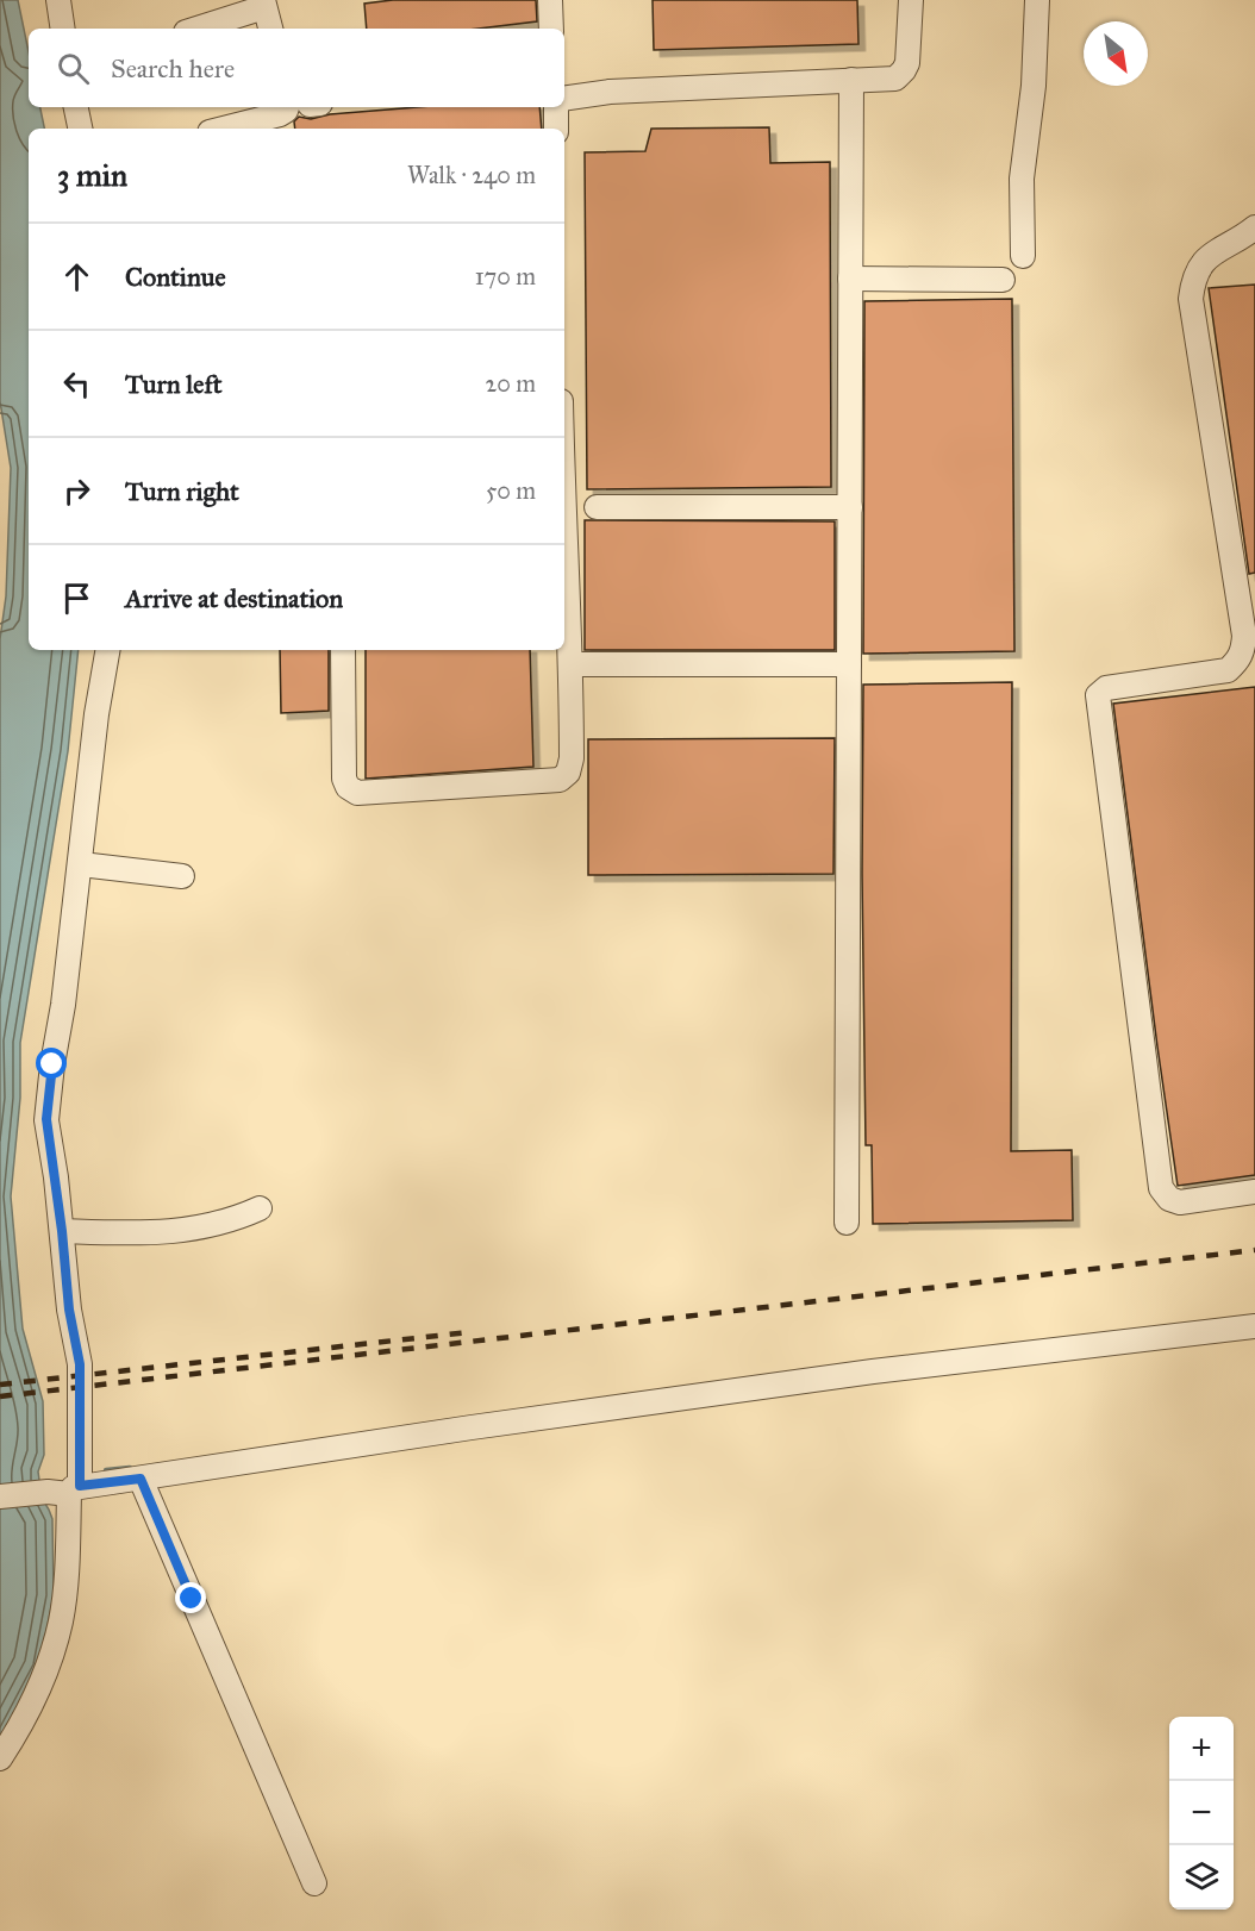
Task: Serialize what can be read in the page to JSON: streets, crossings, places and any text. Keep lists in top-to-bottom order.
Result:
{
  "north": "bottom right",
  "page": {
    "search": "Search here",
    "heading": ["3 min", "Walk · 240 m"],
    "list": [
      ["Continue", "170 m"],
      ["Turn left", "20 m"],
      ["Turn right", "50 m"],
      "Arrive at destination"
    ],
    "map_buttons": ["+", "−"]
  }
}
